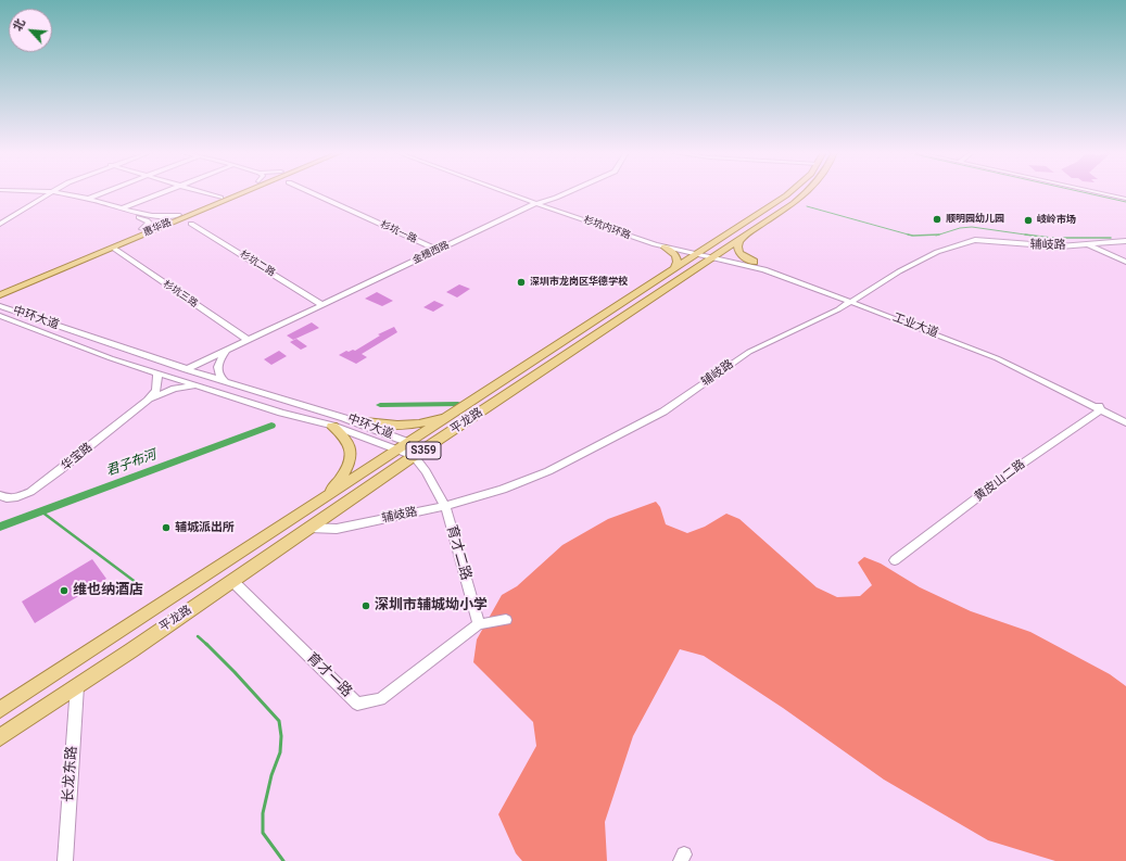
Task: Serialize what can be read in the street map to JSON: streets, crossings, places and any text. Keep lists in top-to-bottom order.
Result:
{
  "streets": {
    "main road": ["惠华路", "平龙路", "S359"],
    "street": [
      "杉坑内环路",
      "杉坑一路",
      "辅岐路",
      "金穗西路",
      "杉坑二路",
      "杉坑三路",
      "中环大道",
      "工业大道",
      "华宝路",
      "黄皮山二路",
      "育才二路",
      "育才一路",
      "长龙东路"
    ]
  },
  "crossings": [
    ["惠华路", "杉坑三路"],
    ["杉坑内环路", "金穗西路"],
    ["杉坑内环路", "工业大道"],
    ["杉坑内环路", "平龙路"],
    ["杉坑一路", "金穗西路"],
    ["辅岐路", "工业大道"],
    ["辅岐路", "平龙路"],
    ["辅岐路", "育才二路"],
    ["金穗西路", "杉坑二路"],
    ["金穗西路", "杉坑三路"],
    ["金穗西路", "中环大道"],
    ["中环大道", "平龙路"],
    ["中环大道", "育才二路"],
    ["工业大道", "平龙路"],
    ["工业大道", "黄皮山二路"],
    ["平龙路", "育才二路"],
    ["平龙路", "育才一路"],
    ["平龙路", "长龙东路"],
    ["育才二路", "育才一路"]
  ],
  "water": ["君子布河"],
  "places": [
    "顺明园幼儿园",
    "岐岭市场",
    "深圳市龙岗区华德学校",
    "辅城派出所",
    "维也纳酒店",
    "深圳市辅城坳小学"
  ],
  "north": "top left"
}
